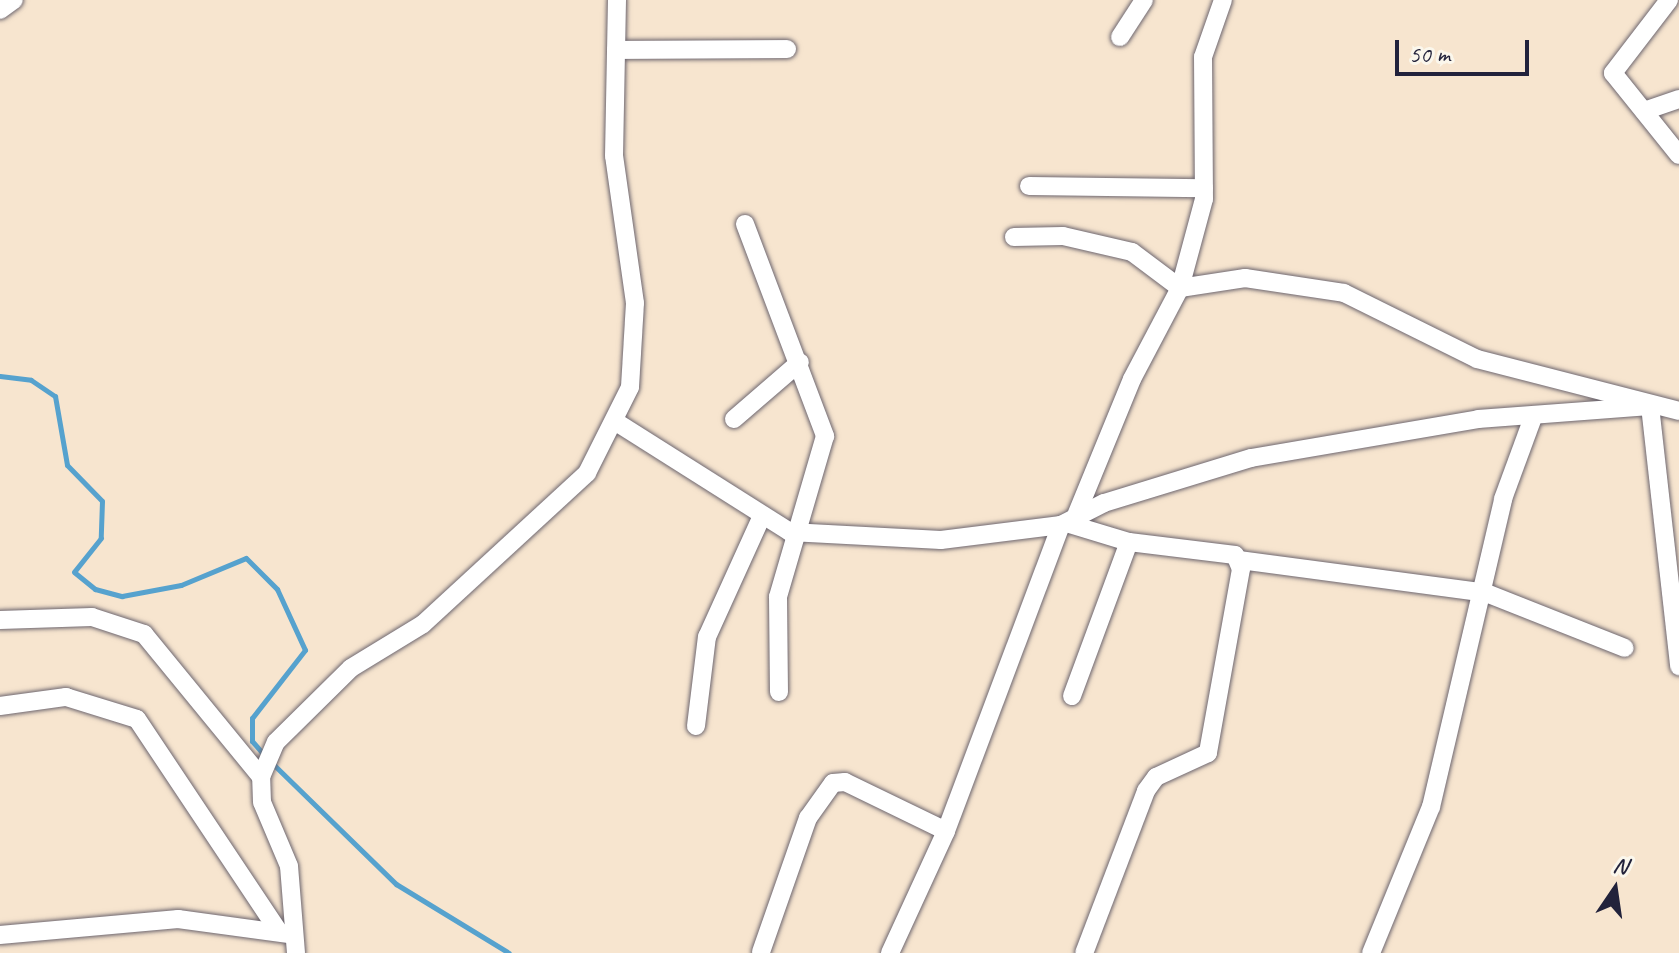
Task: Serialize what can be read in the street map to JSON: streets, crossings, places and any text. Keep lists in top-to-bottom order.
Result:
{
  "scale_bar": "50 m",
  "north": "top"
}
